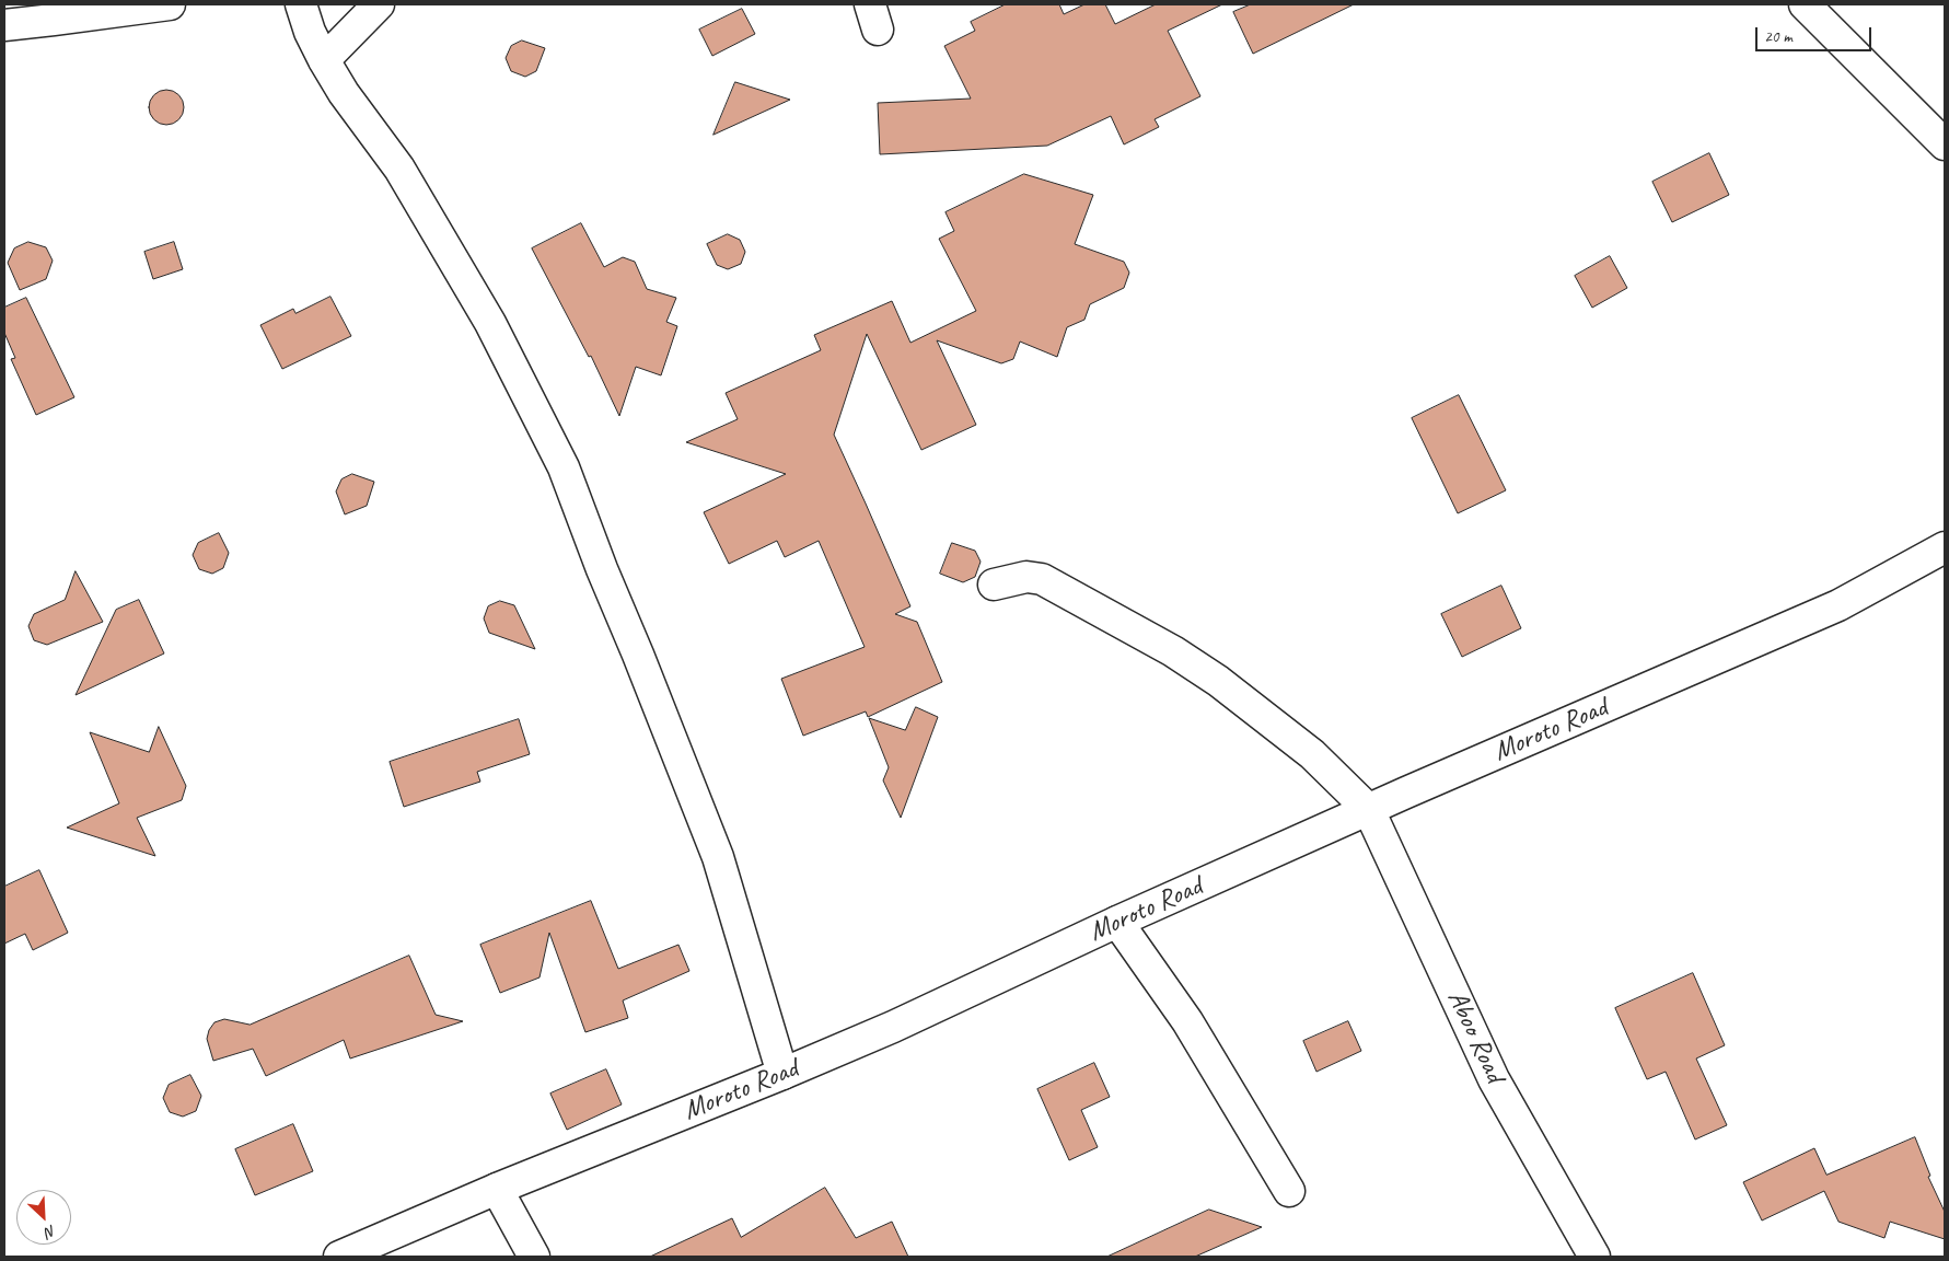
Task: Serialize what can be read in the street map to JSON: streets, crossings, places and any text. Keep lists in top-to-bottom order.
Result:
{
  "streets": {
    "street": ["Moroto Road", "Aboo Road"]
  },
  "crossings": [
    ["Moroto Road", "Aboo Road"]
  ],
  "scale_bar": "20 m",
  "north": "bottom right"
}
